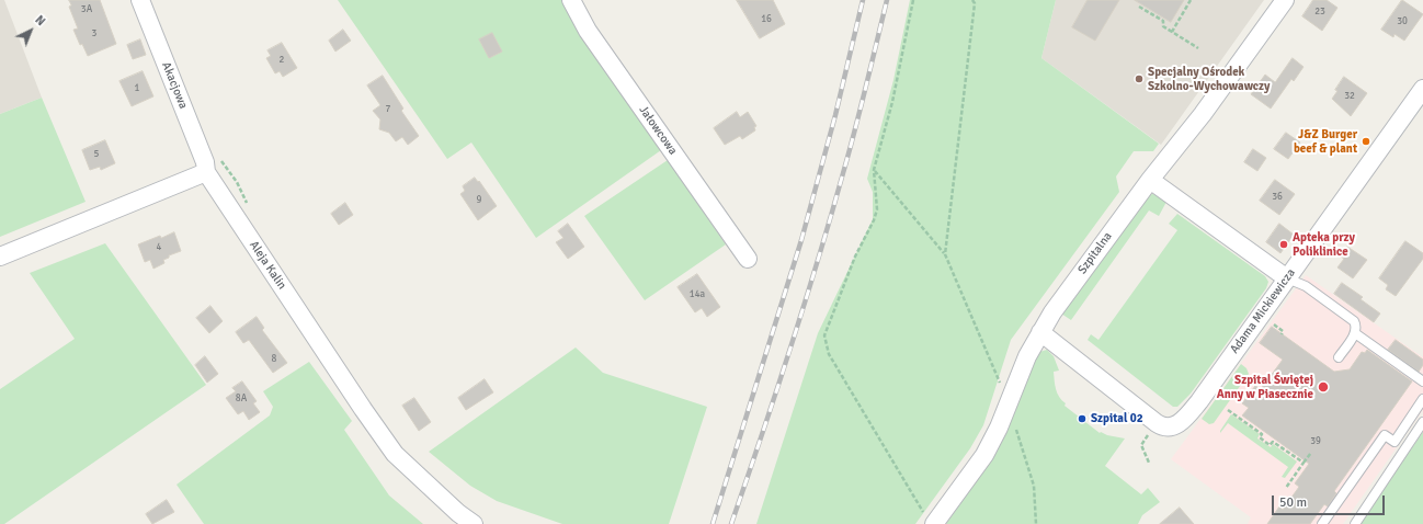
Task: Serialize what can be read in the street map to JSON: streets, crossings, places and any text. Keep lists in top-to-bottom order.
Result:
{
  "streets": {
    "street": [
      "Akacjowa",
      "Jałowcowa",
      "Szpitalna",
      "Aleja Kalin",
      "Adama Mickiewicza"
    ]
  },
  "crossings": [
    ["Akacjowa", "Aleja Kalin"]
  ],
  "places": [
    "Specjalny Ośrodek Szkolno-Wychowawczy",
    "J&Z Burger beef & plant",
    "Apteka przy Poliklinice",
    "Szpital Świętej Anny w Piasecznie",
    "Szpital 02"
  ],
  "house_numbers": [
    "3A",
    "23",
    "16",
    "30",
    "3",
    "2",
    "1",
    "32",
    "7",
    "5",
    "36",
    "9",
    "4",
    "14a",
    "8",
    "8A",
    "39"
  ],
  "scale_bar": "50 m",
  "north": "top right"
}
